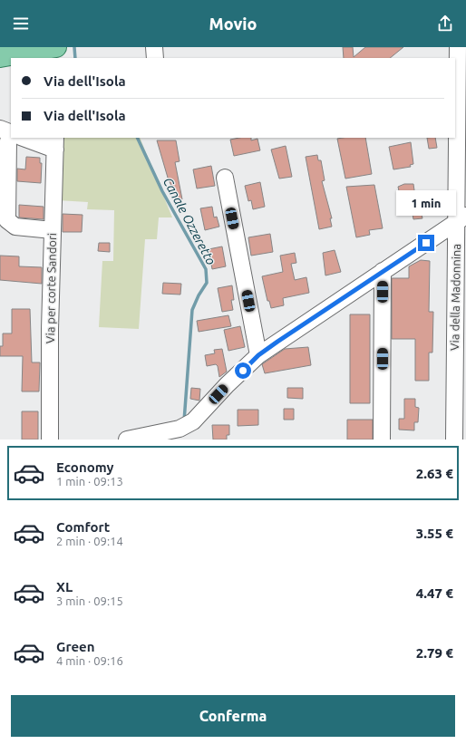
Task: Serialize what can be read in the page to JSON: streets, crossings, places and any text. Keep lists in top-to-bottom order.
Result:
{
  "streets": {
    "street": ["Via per corte Sandori", "Via della Madonnina"]
  },
  "water": ["Canale Ozzeretto"],
  "page": {
    "header": "Movio",
    "banner": ["Via dell'Isola", "Via dell'Isola"],
    "bubble": "1 min",
    "list": [
      {
        "name": "Economy",
        "note": "1 min · 09:13",
        "value": "2.63 €"
      },
      {
        "name": "Comfort",
        "note": "2 min · 09:14",
        "value": "3.55 €"
      },
      {
        "name": "XL",
        "note": "3 min · 09:15",
        "value": "4.47 €"
      },
      {
        "name": "Green",
        "note": "4 min · 09:16",
        "value": "2.79 €"
      }
    ],
    "buttons": "Conferma"
  }
}
